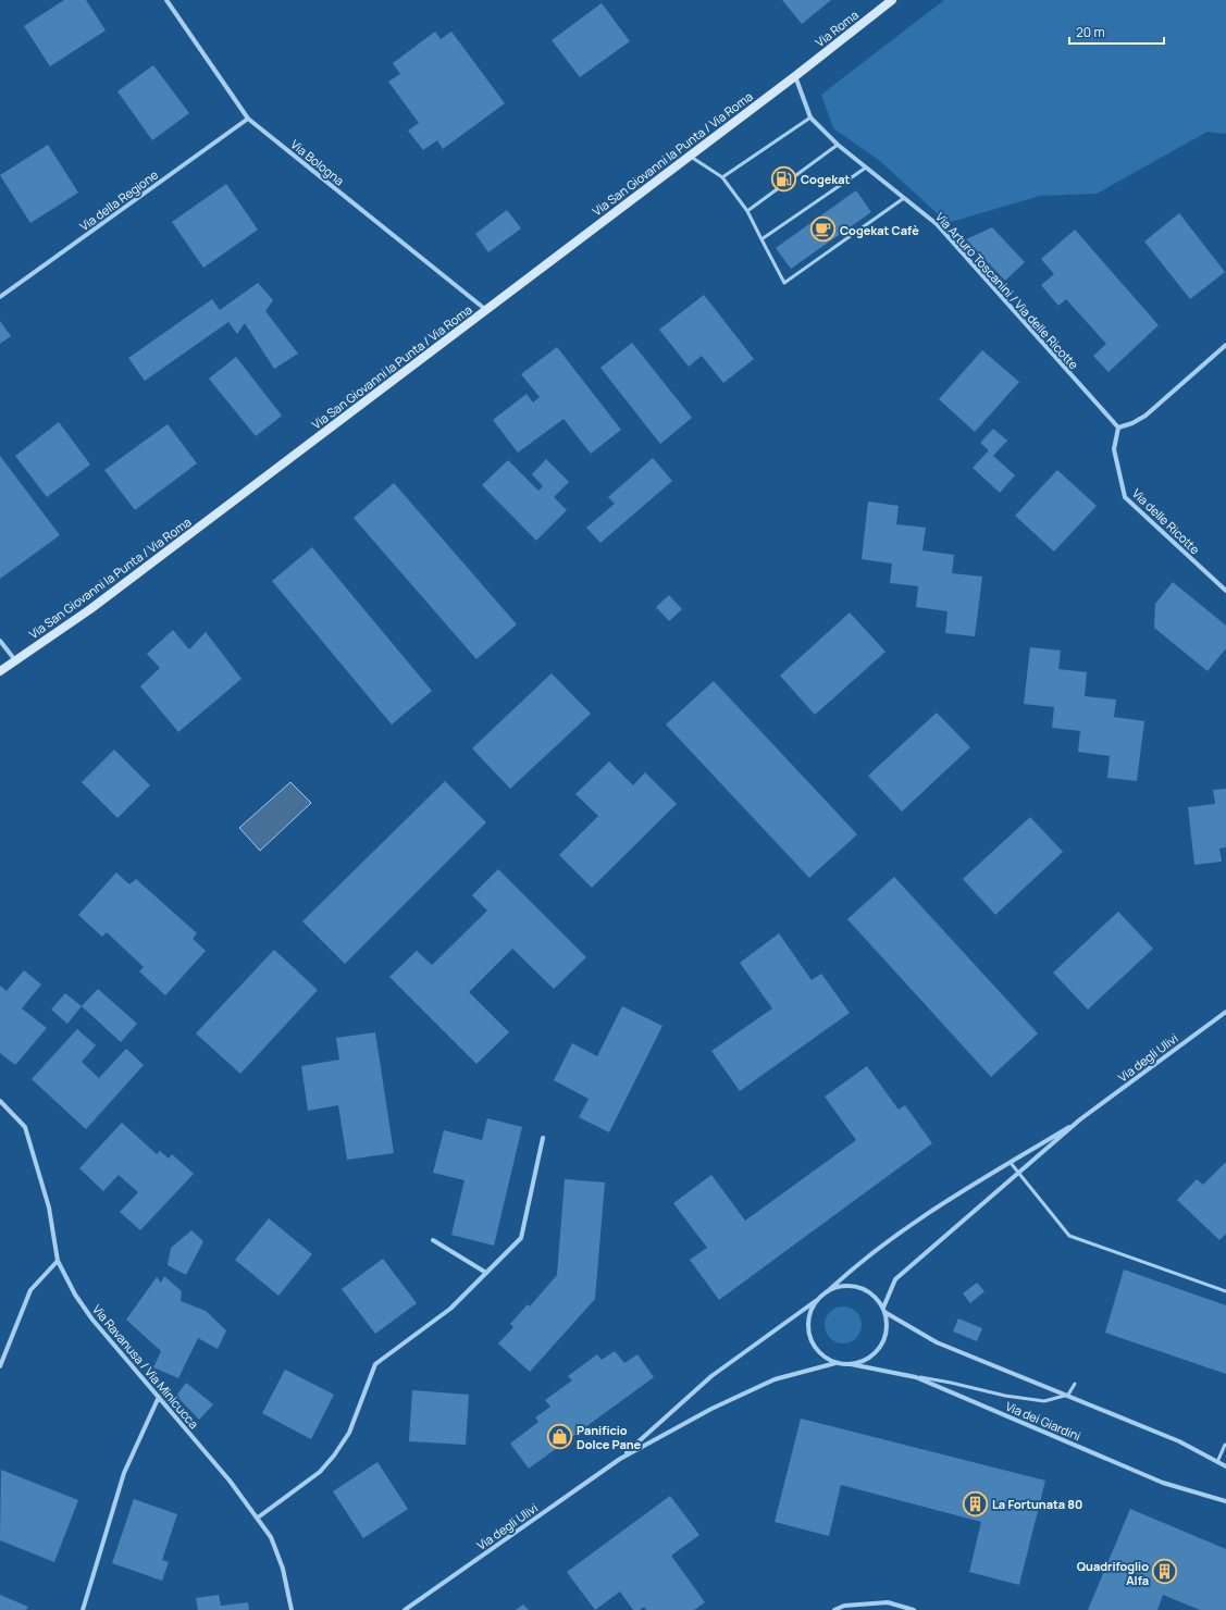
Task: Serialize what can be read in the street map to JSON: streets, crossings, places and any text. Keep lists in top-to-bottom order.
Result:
{
  "streets": {
    "main road": ["Via Roma", "Via San Giovanni la Punta / Via Roma"],
    "street": [
      "Via Bologna",
      "Via della Regione",
      "Via Arturo Toscanini / Via delle Ricotte",
      "Via delle Ricotte",
      "Via degli Ulivi",
      "Via Ravanusa / Via Minicucca",
      "Via dei Giardini"
    ]
  },
  "crossings": [
    ["Via Roma", "Via San Giovanni la Punta / Via Roma"],
    ["Via Roma", "Via Arturo Toscanini / Via delle Ricotte"],
    ["Via San Giovanni la Punta / Via Roma", "Via Bologna"],
    ["Via San Giovanni la Punta / Via Roma", "Via Arturo Toscanini / Via delle Ricotte"],
    ["Via Bologna", "Via della Regione"],
    ["Via Arturo Toscanini / Via delle Ricotte", "Via delle Ricotte"]
  ],
  "places": {
    "fuel station": ["Cogekat"],
    "cafe": ["Cogekat Cafè"],
    "shop": ["Panificio Dolce Pane"],
    "building": ["La Fortunata 80", "Quadrifoglio Alfa"]
  },
  "scale_bar": "20 m"
}
